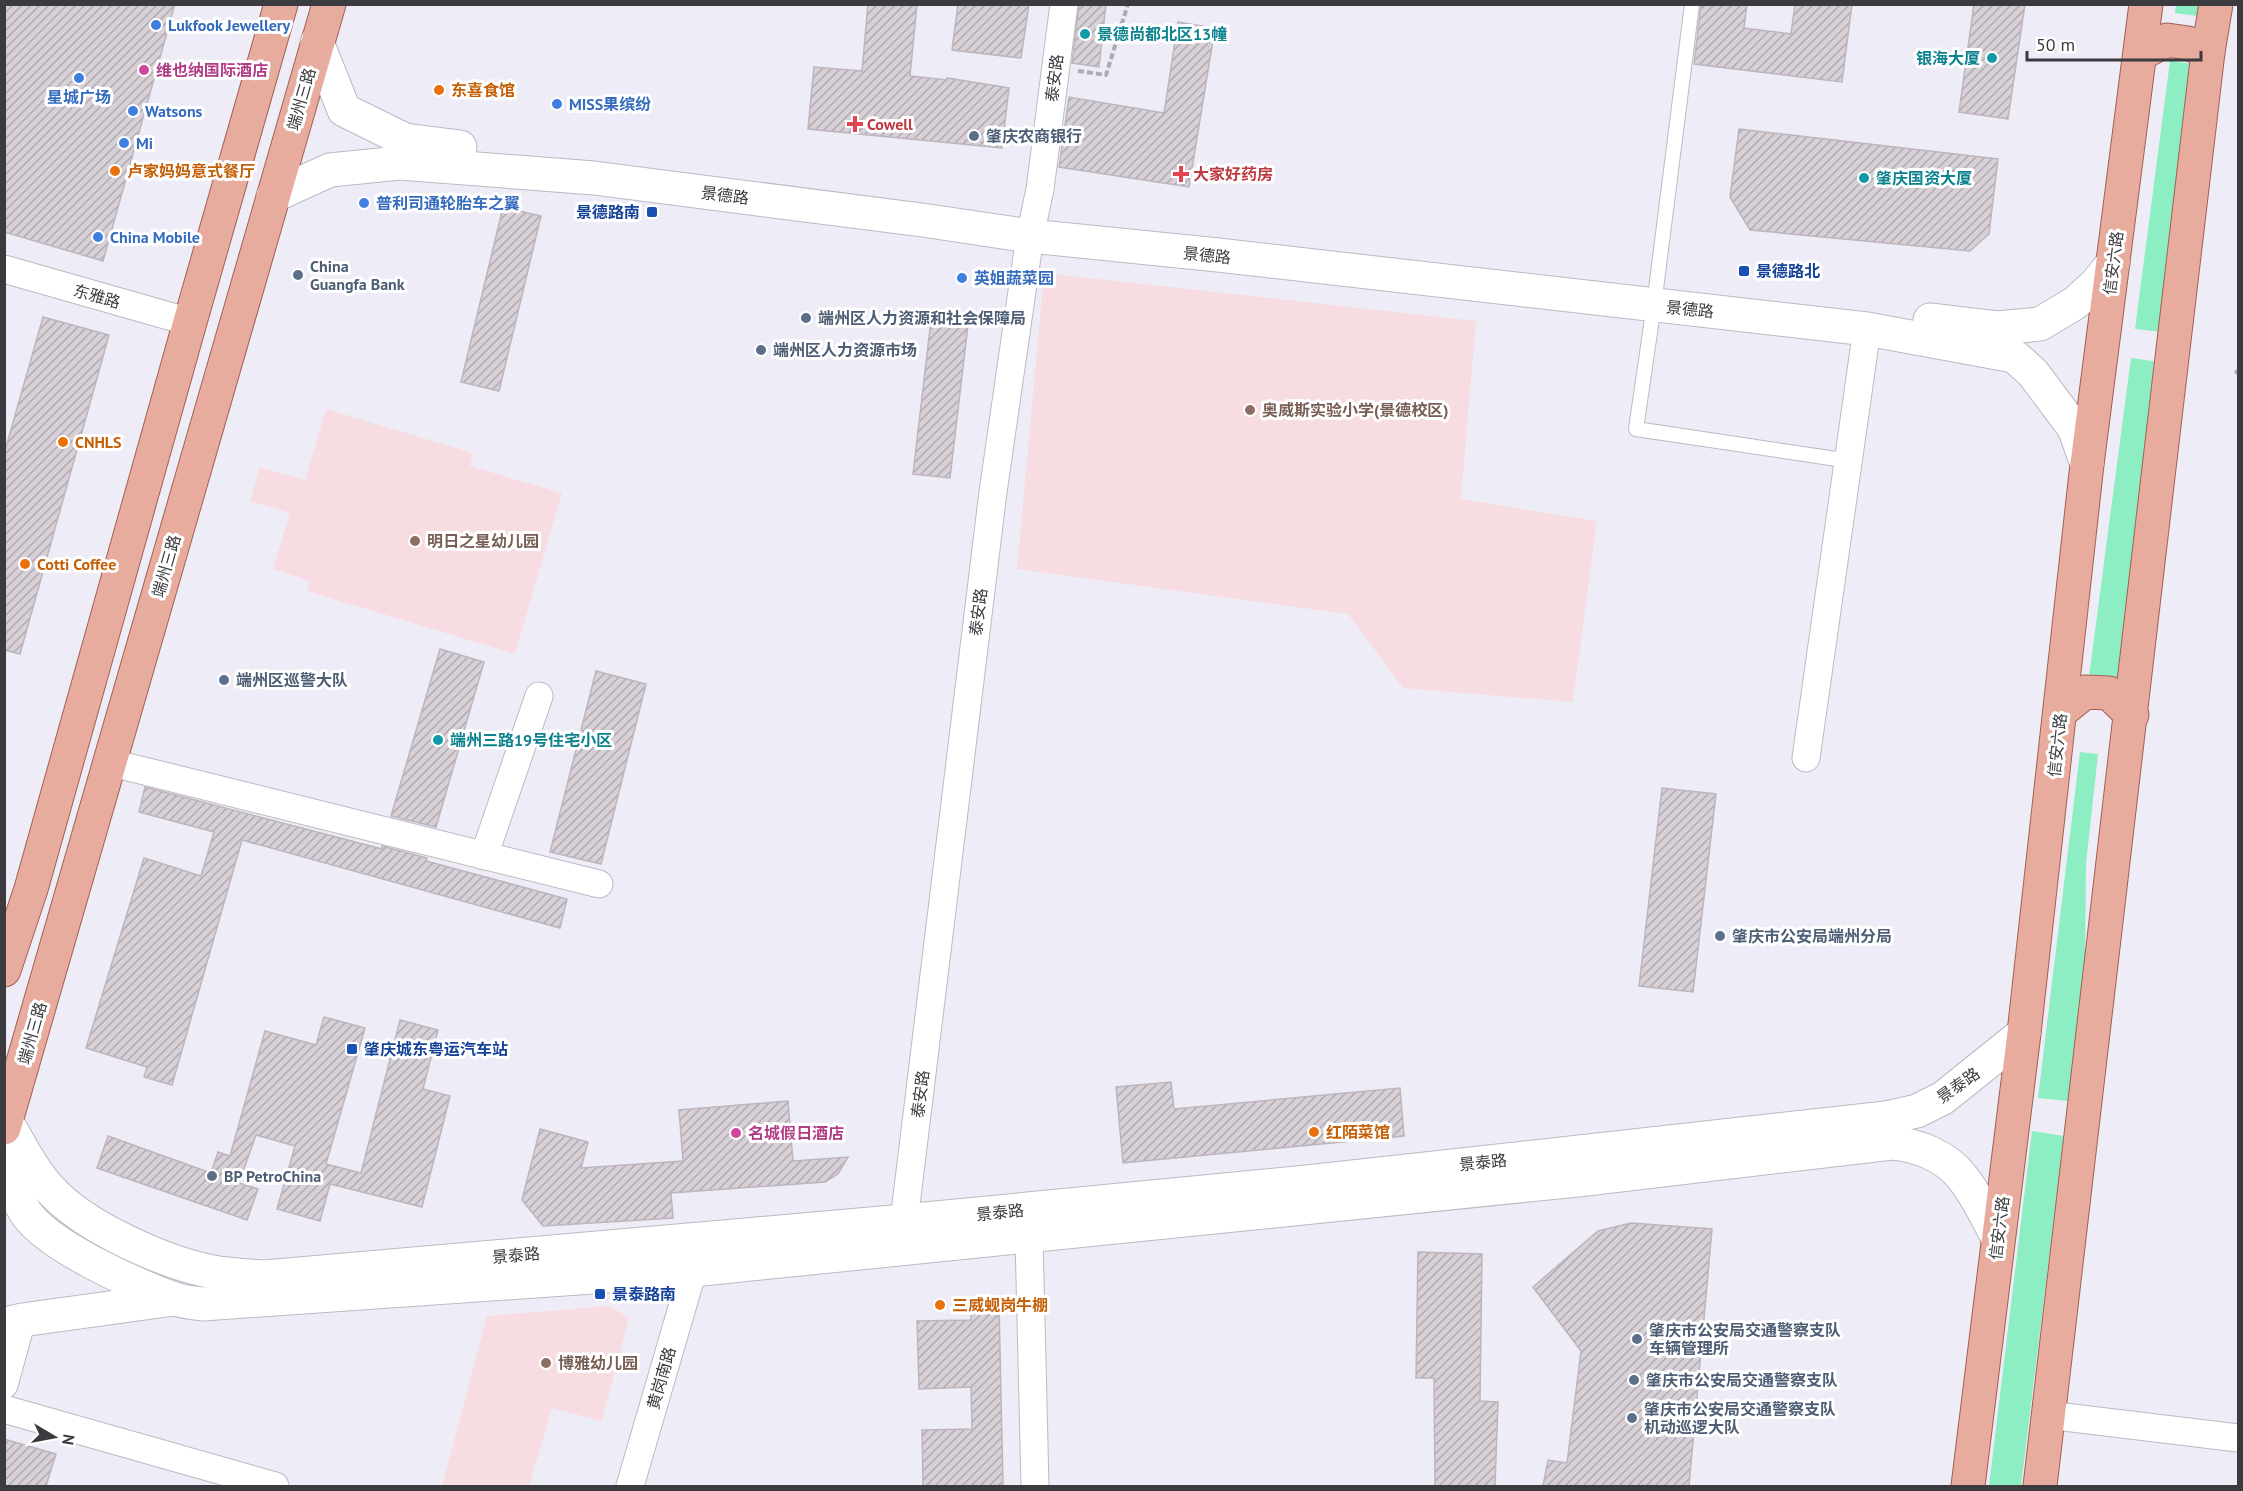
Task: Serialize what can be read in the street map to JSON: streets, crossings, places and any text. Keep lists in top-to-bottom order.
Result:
{
  "streets": {
    "main road": ["端州三路", "信安六路"],
    "street": [
      "泰安路",
      "景德路",
      "东雅路",
      "景泰路",
      "黄岗南路"
    ]
  },
  "crossings": [
    ["泰安路", "景德路"],
    ["泰安路", "景泰路"],
    ["端州三路", "景德路"],
    ["端州三路", "景泰路"],
    ["景德路", "信安六路"],
    ["信安六路", "景泰路"]
  ],
  "places": {
    "other": [
      "Lukfook Jewellery",
      "景德尚都北区13幢",
      "银海大厦",
      "维也纳国际酒店",
      "星城广场",
      "东喜食馆",
      "MISS果缤纷",
      "Watsons",
      "肇庆农商银行",
      "Mi",
      "卢家妈妈意式餐厅",
      "肇庆国资大厦",
      "普利司通轮胎车之翼",
      "China Mobile",
      "China Guangfa Bank",
      "英姐蔬菜园",
      "端州区人力资源和社会保障局",
      "端州区人力资源市场",
      "奥威斯实验小学(景德校区)",
      "CNHLS",
      "明日之星幼儿园",
      "Cotti Coffee",
      "端州区巡警大队",
      "端州三路19号住宅小区",
      "肇庆市公安局端州分局",
      "红陌菜馆",
      "名城假日酒店",
      "BP PetroChina",
      "三威蚬岗牛棚",
      "肇庆市公安局交通警察支队 车辆管理所",
      "博雅幼儿园",
      "肇庆市公安局交通警察支队",
      "肇庆市公安局交通警察支队 机动巡逻大队"
    ],
    "health": ["Cowell", "大家好药房"],
    "transit": [
      "景德路南",
      "景德路北",
      "肇庆城东粤运汽车站",
      "景泰路南"
    ]
  },
  "scale_bar": "50 m",
  "north": "right"
}
